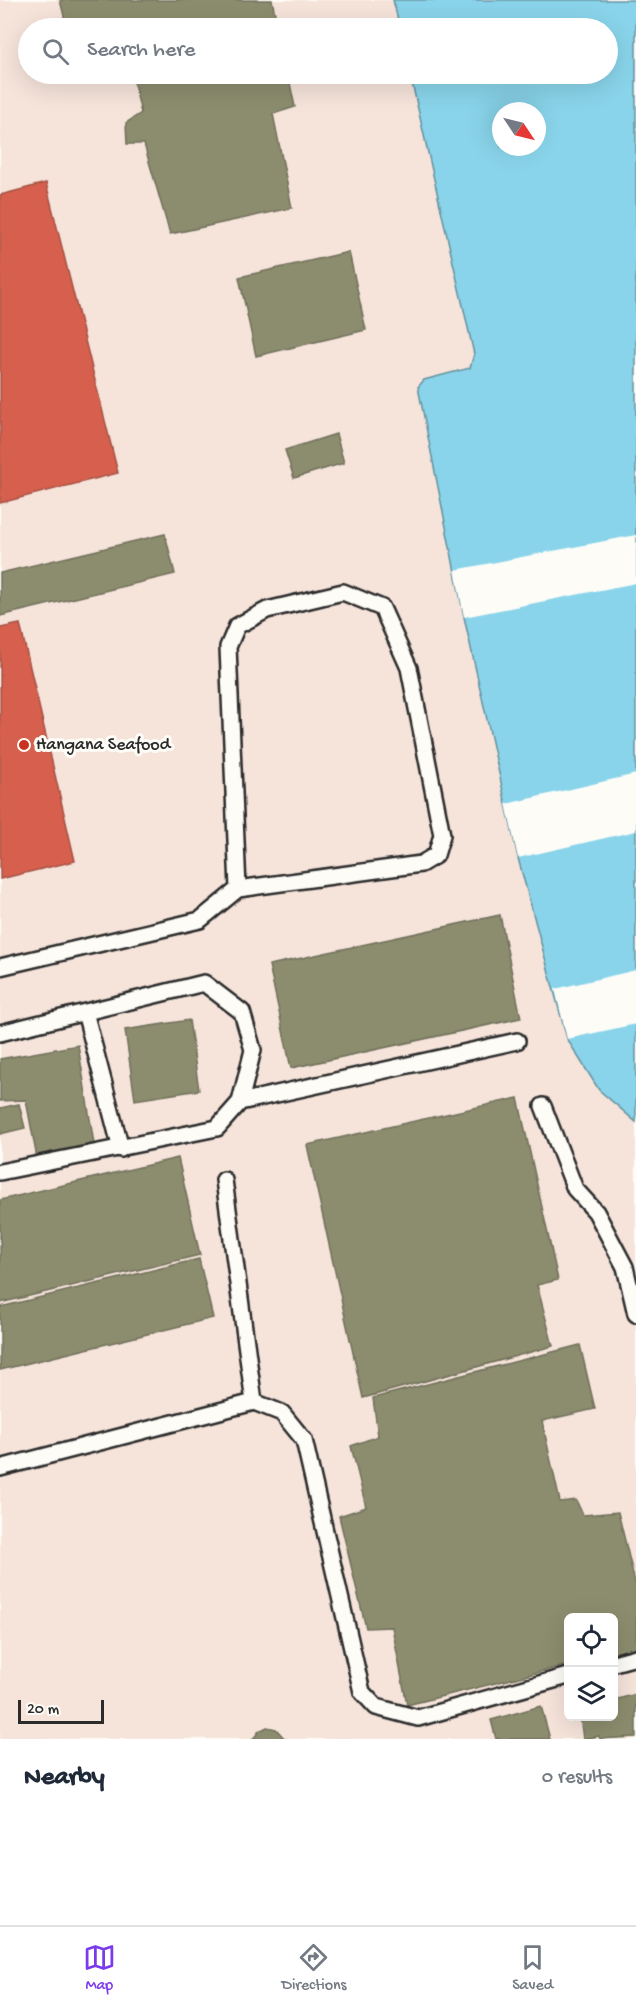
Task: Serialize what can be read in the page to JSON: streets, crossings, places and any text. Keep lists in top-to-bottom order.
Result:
{
  "places": ["Hangana Seafood"],
  "scale_bar": "20 m",
  "north": "bottom right",
  "page": {
    "search": "Search here",
    "scale": "20 m",
    "heading": ["Nearby", "0 results"],
    "nav": ["Map", "Directions", "Saved"]
  }
}
